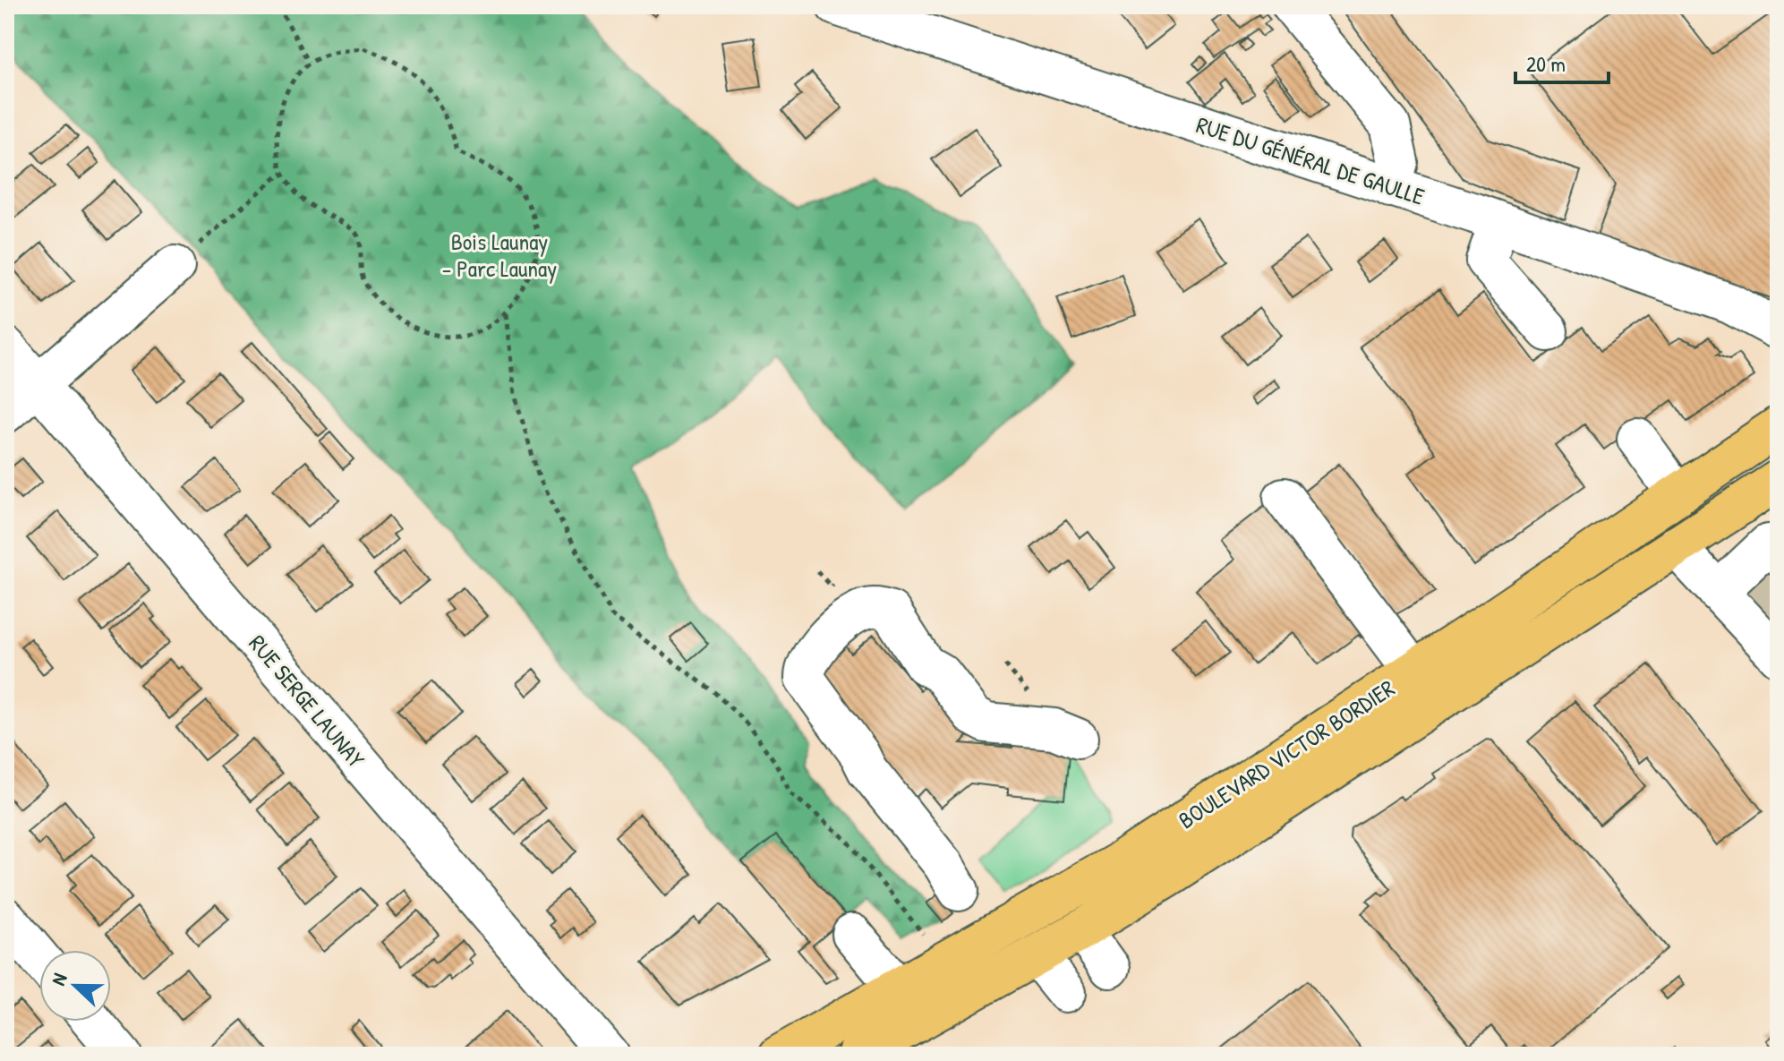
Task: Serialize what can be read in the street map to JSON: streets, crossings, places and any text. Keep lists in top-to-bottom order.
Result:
{
  "streets": {
    "main road": ["BOULEVARD VICTOR BORDIER"],
    "street": ["RUE DU GÉNÉRAL DE GAULLE", "RUE SERGE LAUNAY"]
  },
  "parks": ["Bois Launay - Parc Launay"],
  "scale_bar": "20 m",
  "north": "left"
}
